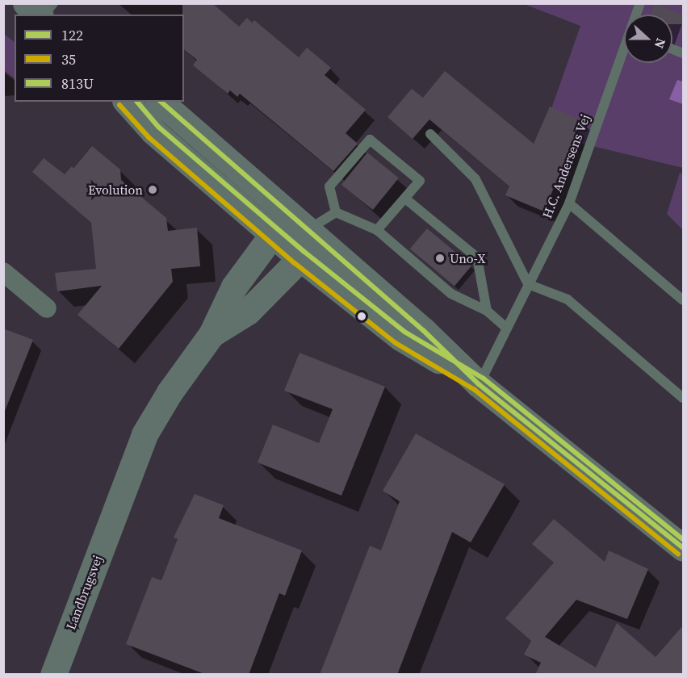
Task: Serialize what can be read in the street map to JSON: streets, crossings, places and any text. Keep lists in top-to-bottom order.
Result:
{
  "streets": {
    "main road": ["Landbrugsvej"],
    "lane": ["H.C. Andersens Vej"]
  },
  "places": ["Evolution", "Uno-X"],
  "lines": ["transit line 122", "transit line 813U", "transit line 35"],
  "legend": ["122", "35", "813U"],
  "north": "right"
}
